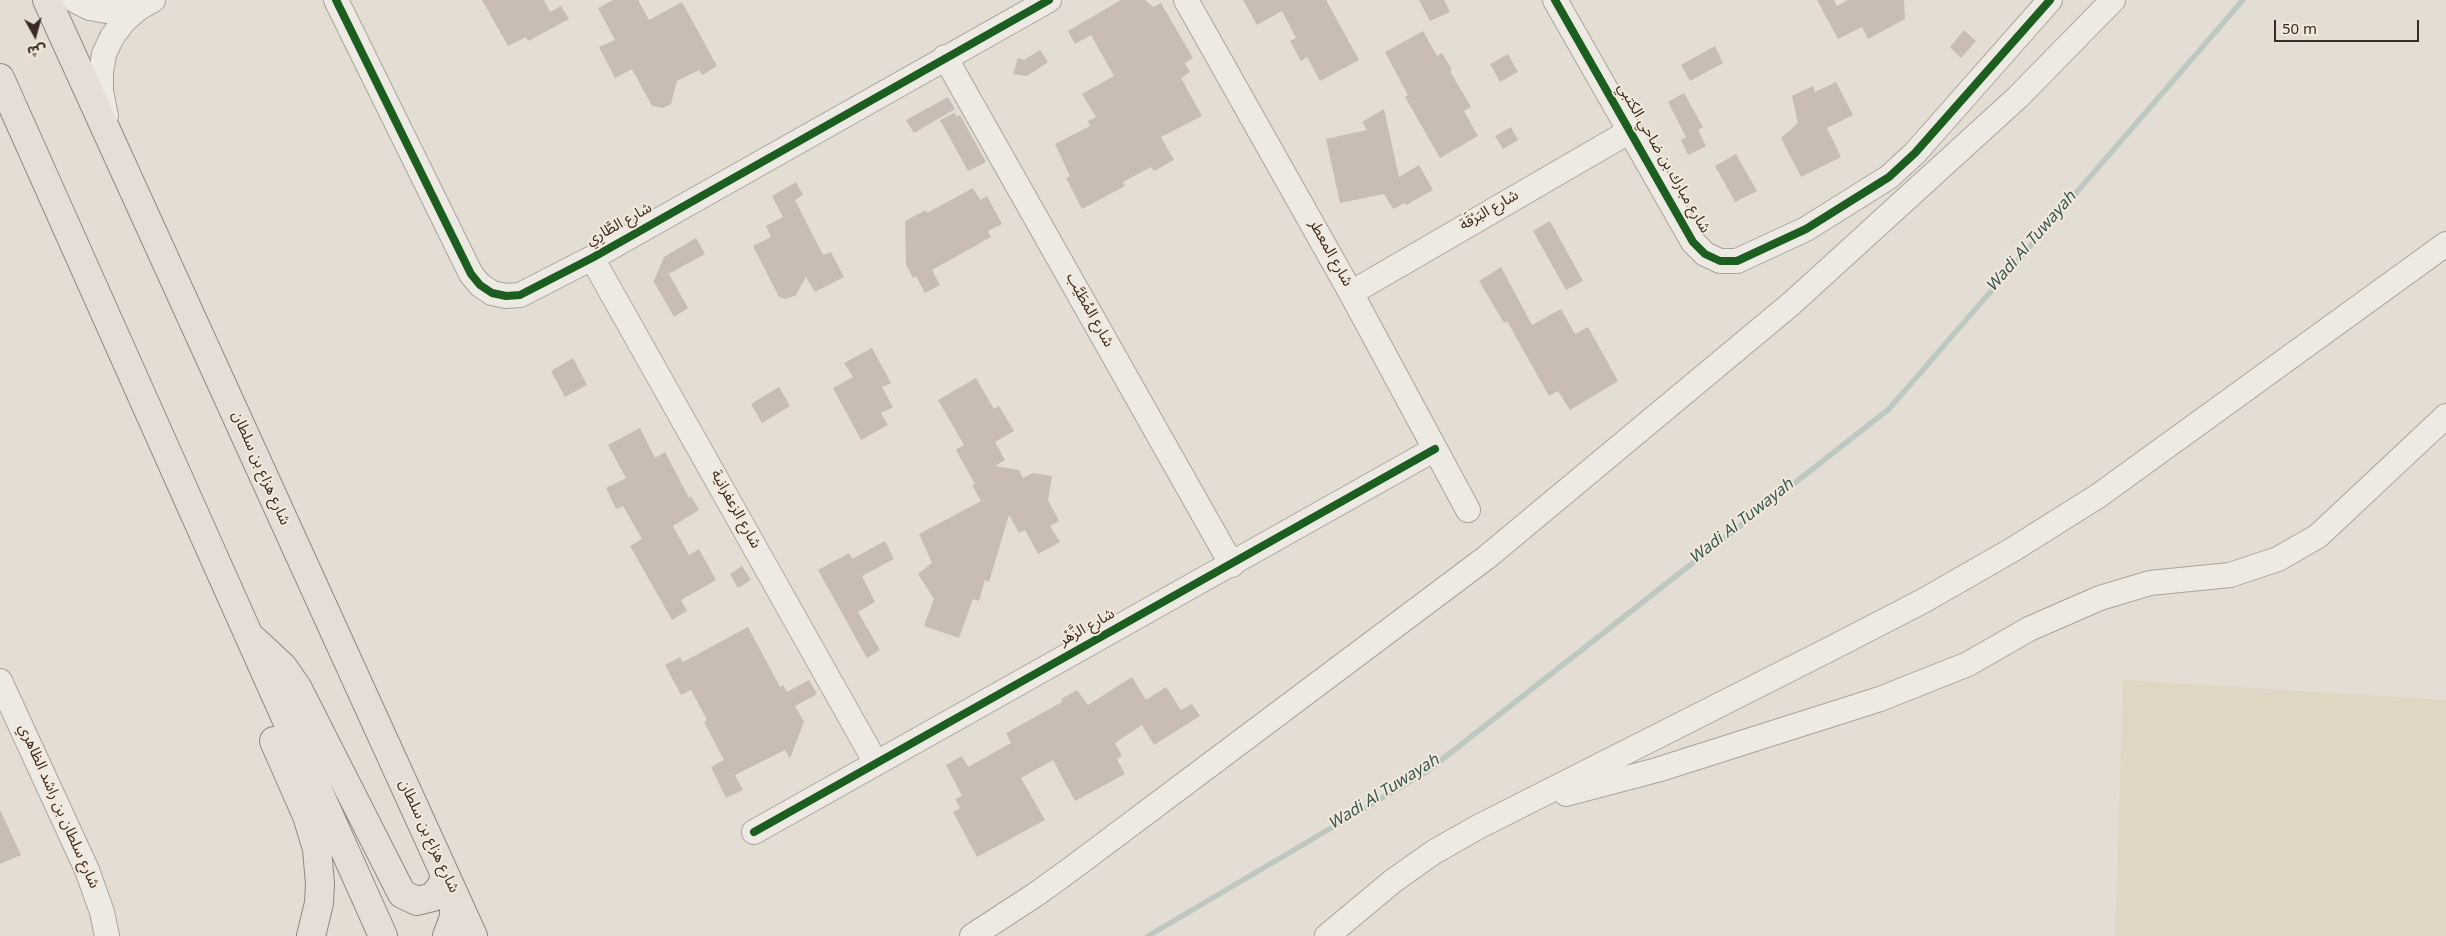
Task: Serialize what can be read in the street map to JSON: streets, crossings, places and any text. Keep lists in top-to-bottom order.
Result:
{
  "streets": {
    "main road": ["شارع هزاع بن سلطان"],
    "street": [
      "شارع مبارك بن ضاحي الكتبي",
      "شارع البَرْقَة",
      "شارع الطَّارِي",
      "شارع المعطر",
      "شارع المُطَيَّب",
      "شارع الزعفرانية",
      "شارع الزَّهْر",
      "شارع سلطان بن راشد الظاهري"
    ]
  },
  "crossings": [
    ["شارع مبارك بن ضاحي الكتبي", "شارع البَرْقَة"],
    ["شارع البَرْقَة", "شارع المعطر"],
    ["شارع الطَّارِي", "شارع المُطَيَّب"],
    ["شارع الطَّارِي", "شارع الزعفرانية"],
    ["شارع المعطر", "شارع الزَّهْر"],
    ["شارع المُطَيَّب", "شارع الزَّهْر"],
    ["شارع الزعفرانية", "شارع الزَّهْر"]
  ],
  "water": ["Wadi Al Tuwayah"],
  "scale_bar": "50 m",
  "north": "bottom"
}
